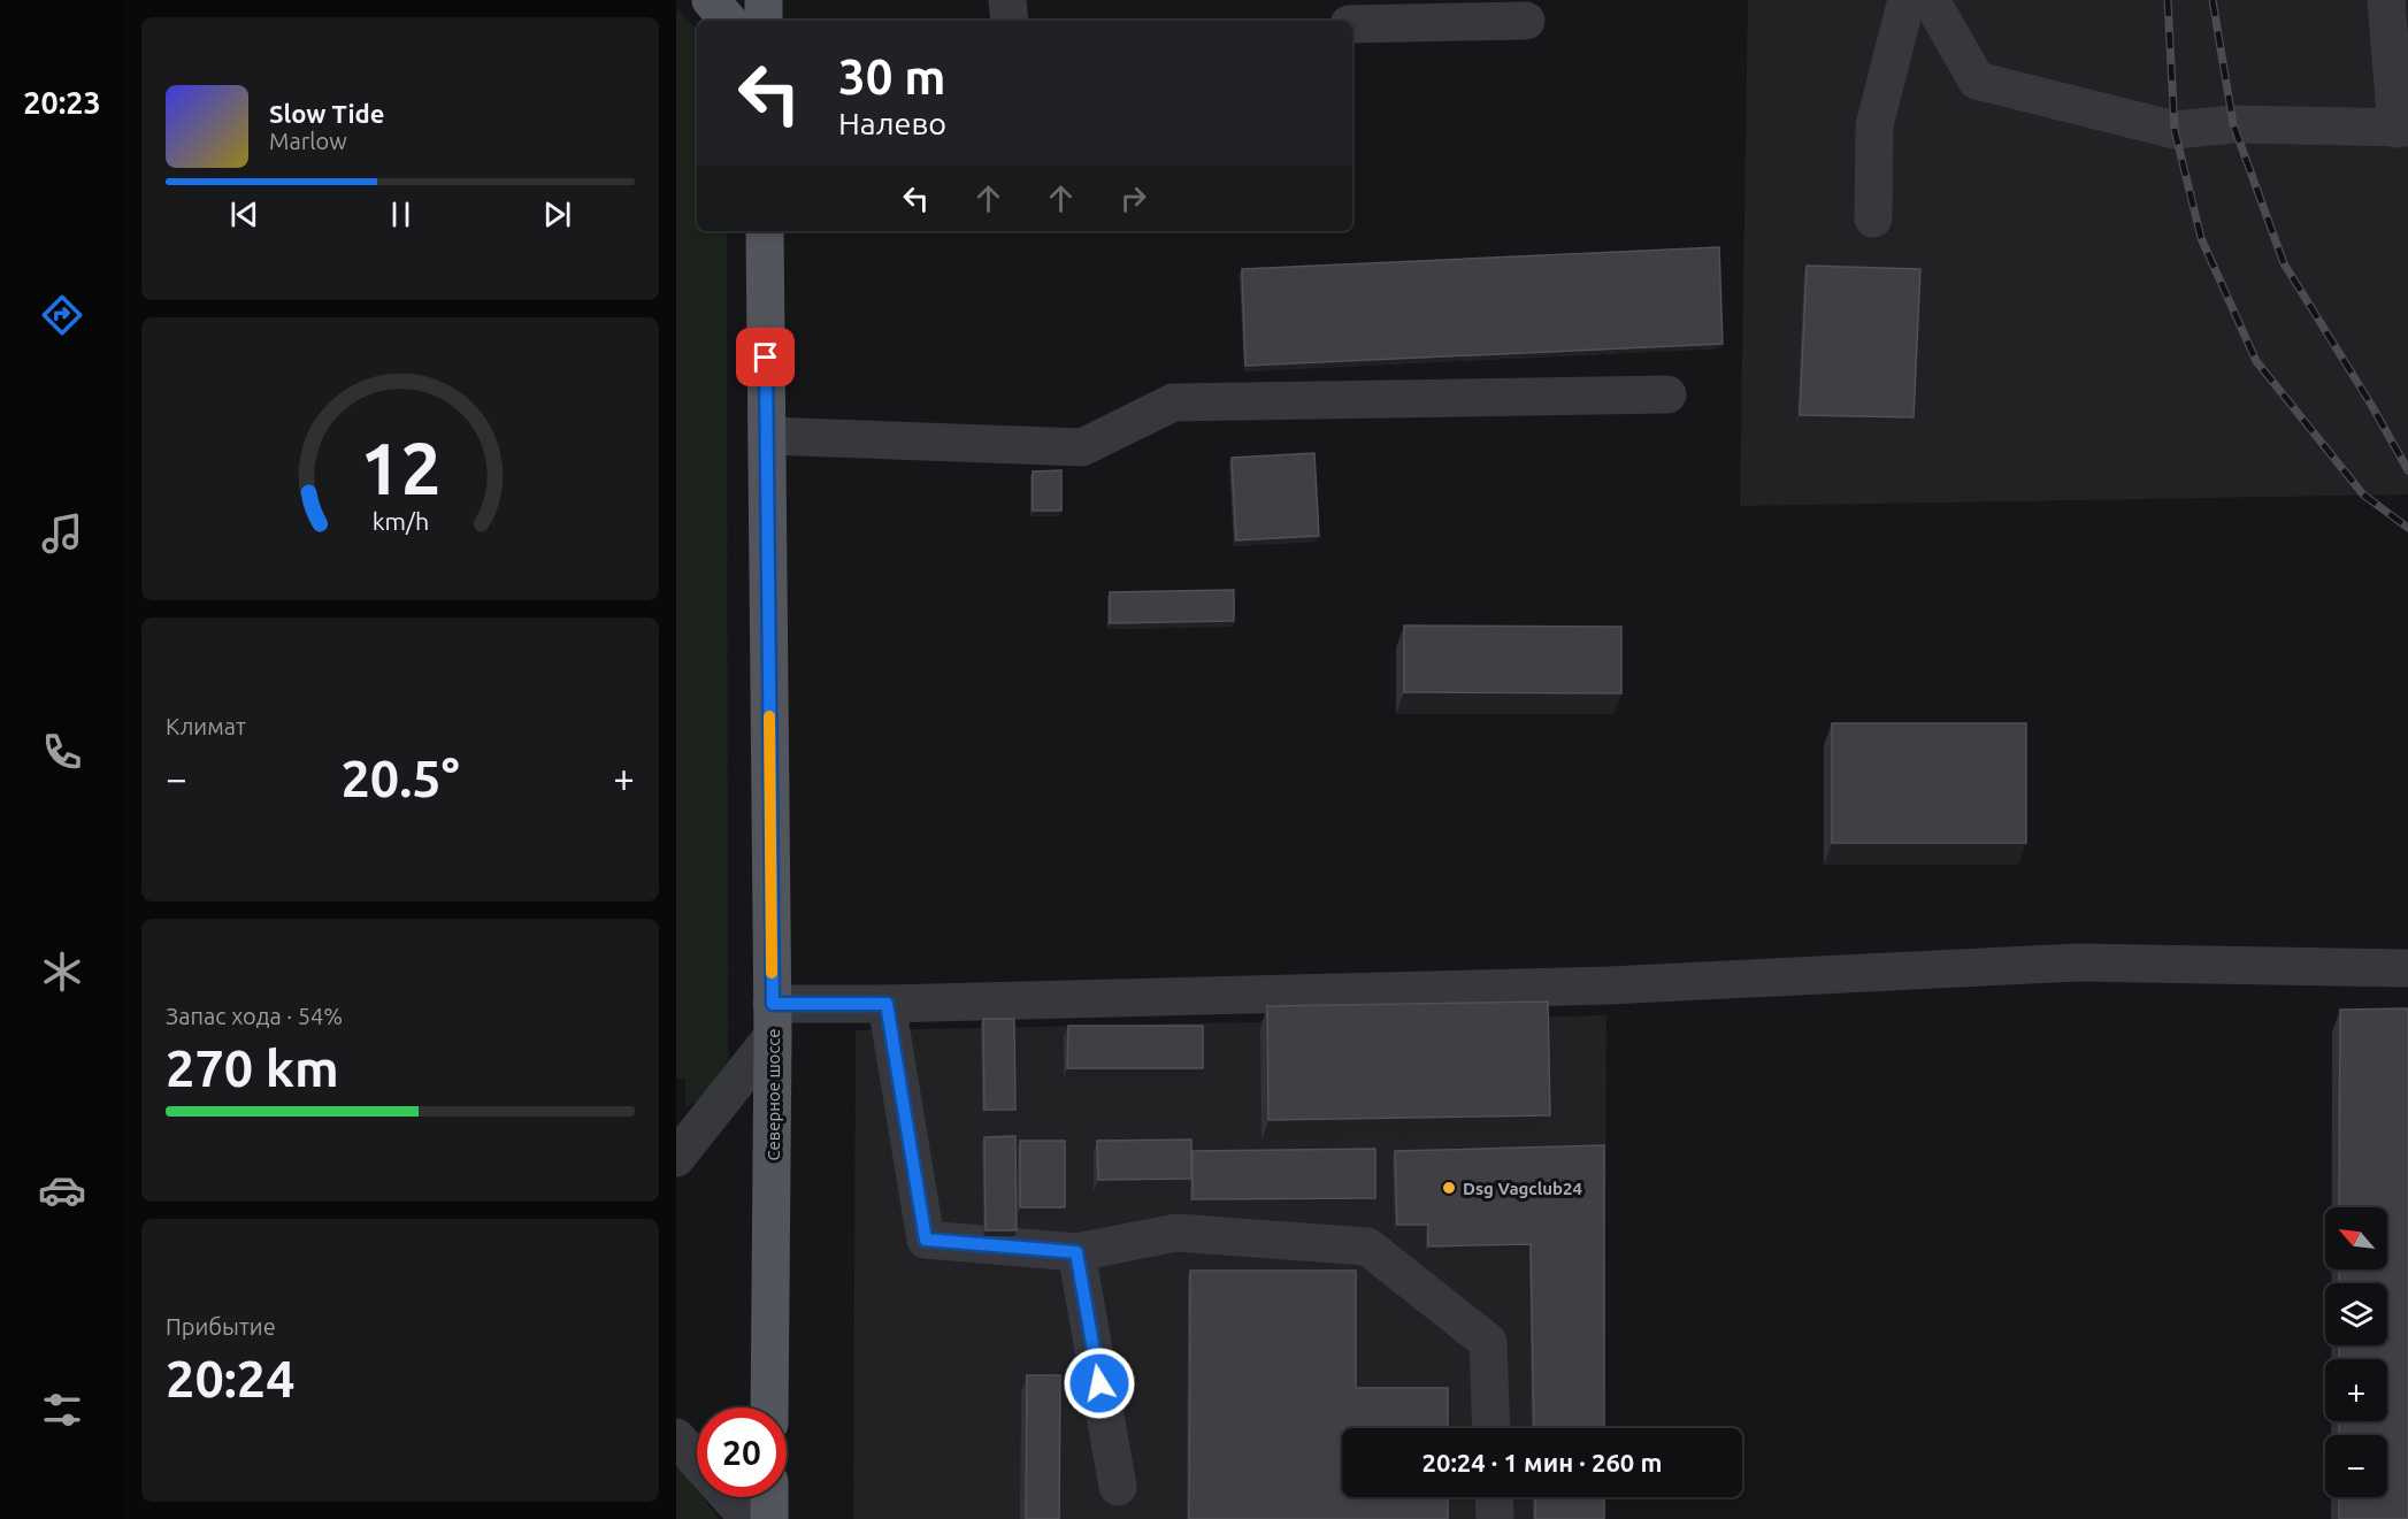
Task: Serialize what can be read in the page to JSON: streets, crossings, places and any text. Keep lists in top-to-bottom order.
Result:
{
  "streets": {
    "main road": ["Северное шоссе"]
  },
  "places": ["Dsg Vagclub24"],
  "north": "top left",
  "page": {
    "tabs": "20:23",
    "turn": ["30 m", "Налево"],
    "song": ["Slow Tide", "Marlow"],
    "tile": [
      "Климат",
      ["Запас хода · 54%", "270 km"],
      ["Прибытие", "20:24"]
    ],
    "heat": ["−", "20.5°", "+"],
    "map_buttons": ["+", "−"],
    "limit": "20",
    "trip": "20:24 · 1 мин · 260 m",
    "gauge": ["12", "km/h"]
  }
}
